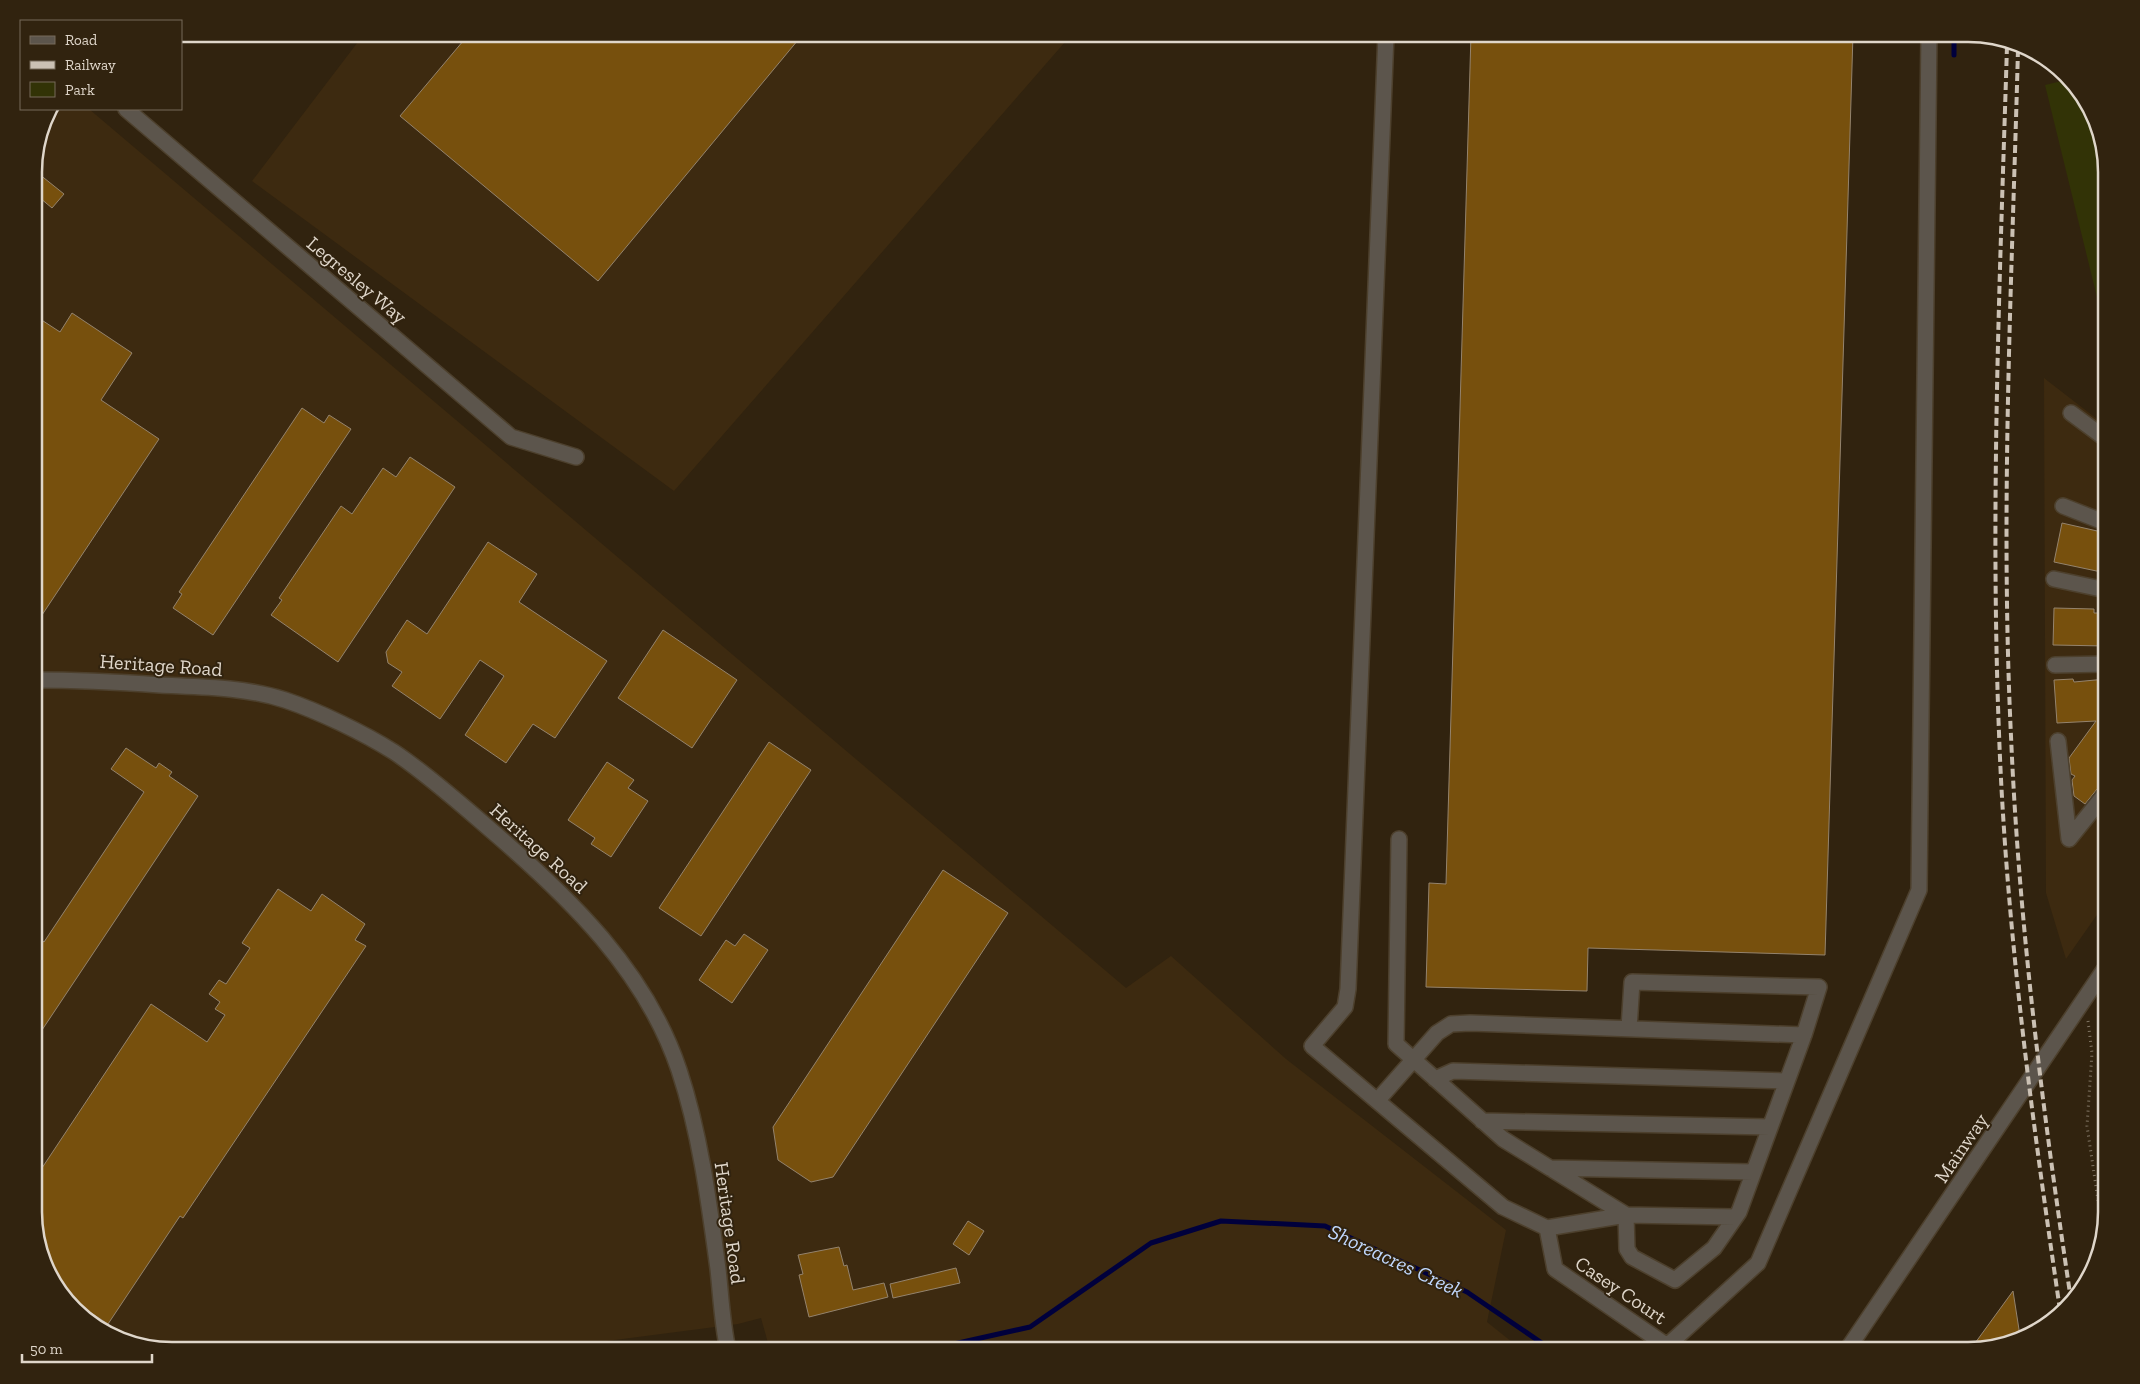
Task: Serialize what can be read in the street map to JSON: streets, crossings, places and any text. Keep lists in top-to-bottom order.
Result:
{
  "streets": {
    "street": [
      "Legresley Way",
      "Heritage Road",
      "Mainway",
      "Casey Court"
    ]
  },
  "water": ["Shoreacres Creek"],
  "legend": ["Road", "Railway", "Park"],
  "scale_bar": "50 m"
}
